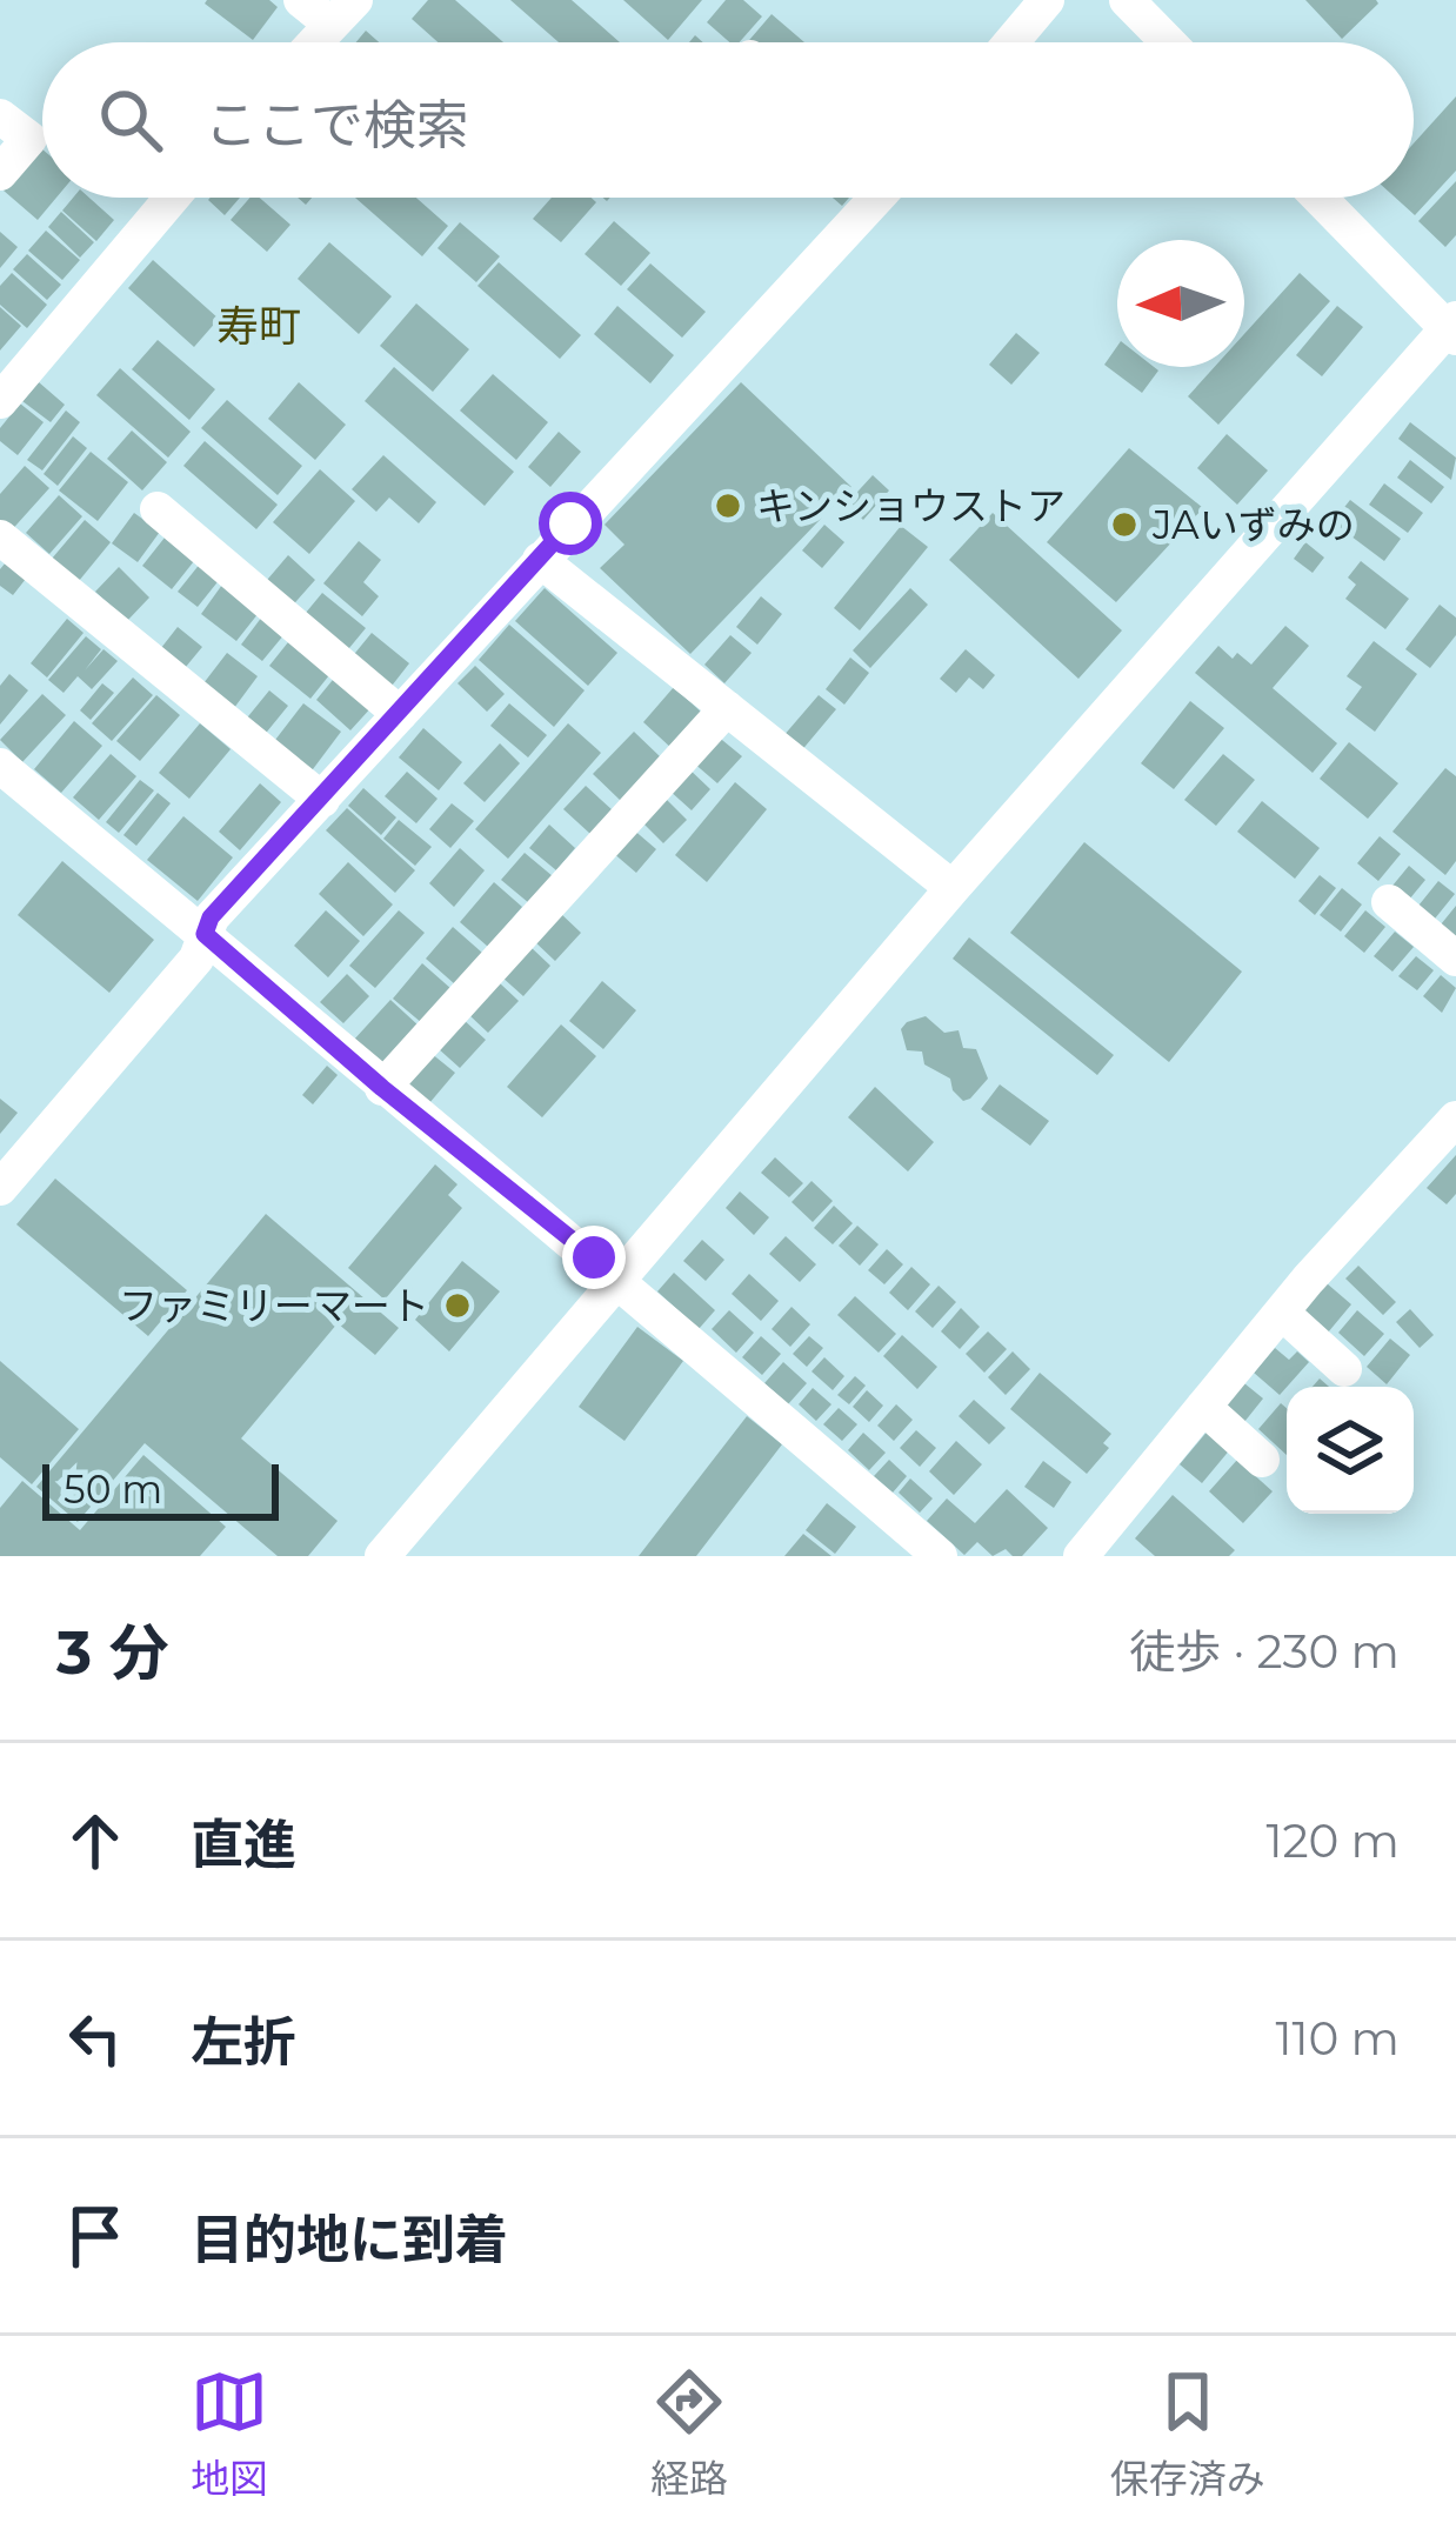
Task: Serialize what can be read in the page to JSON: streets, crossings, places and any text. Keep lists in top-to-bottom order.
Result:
{
  "districts": ["寿町"],
  "places": ["キンショウストア", "JAいずみの", "ファミリーマート"],
  "scale_bar": "50 m",
  "north": "left",
  "page": {
    "search": "ここで検索",
    "scale": "50 m",
    "heading": ["3 分", "徒歩 · 230 m"],
    "list": [
      ["直進", "120 m"],
      ["左折", "110 m"],
      "目的地に到着"
    ],
    "nav": ["地図", "経路", "保存済み"]
  }
}
